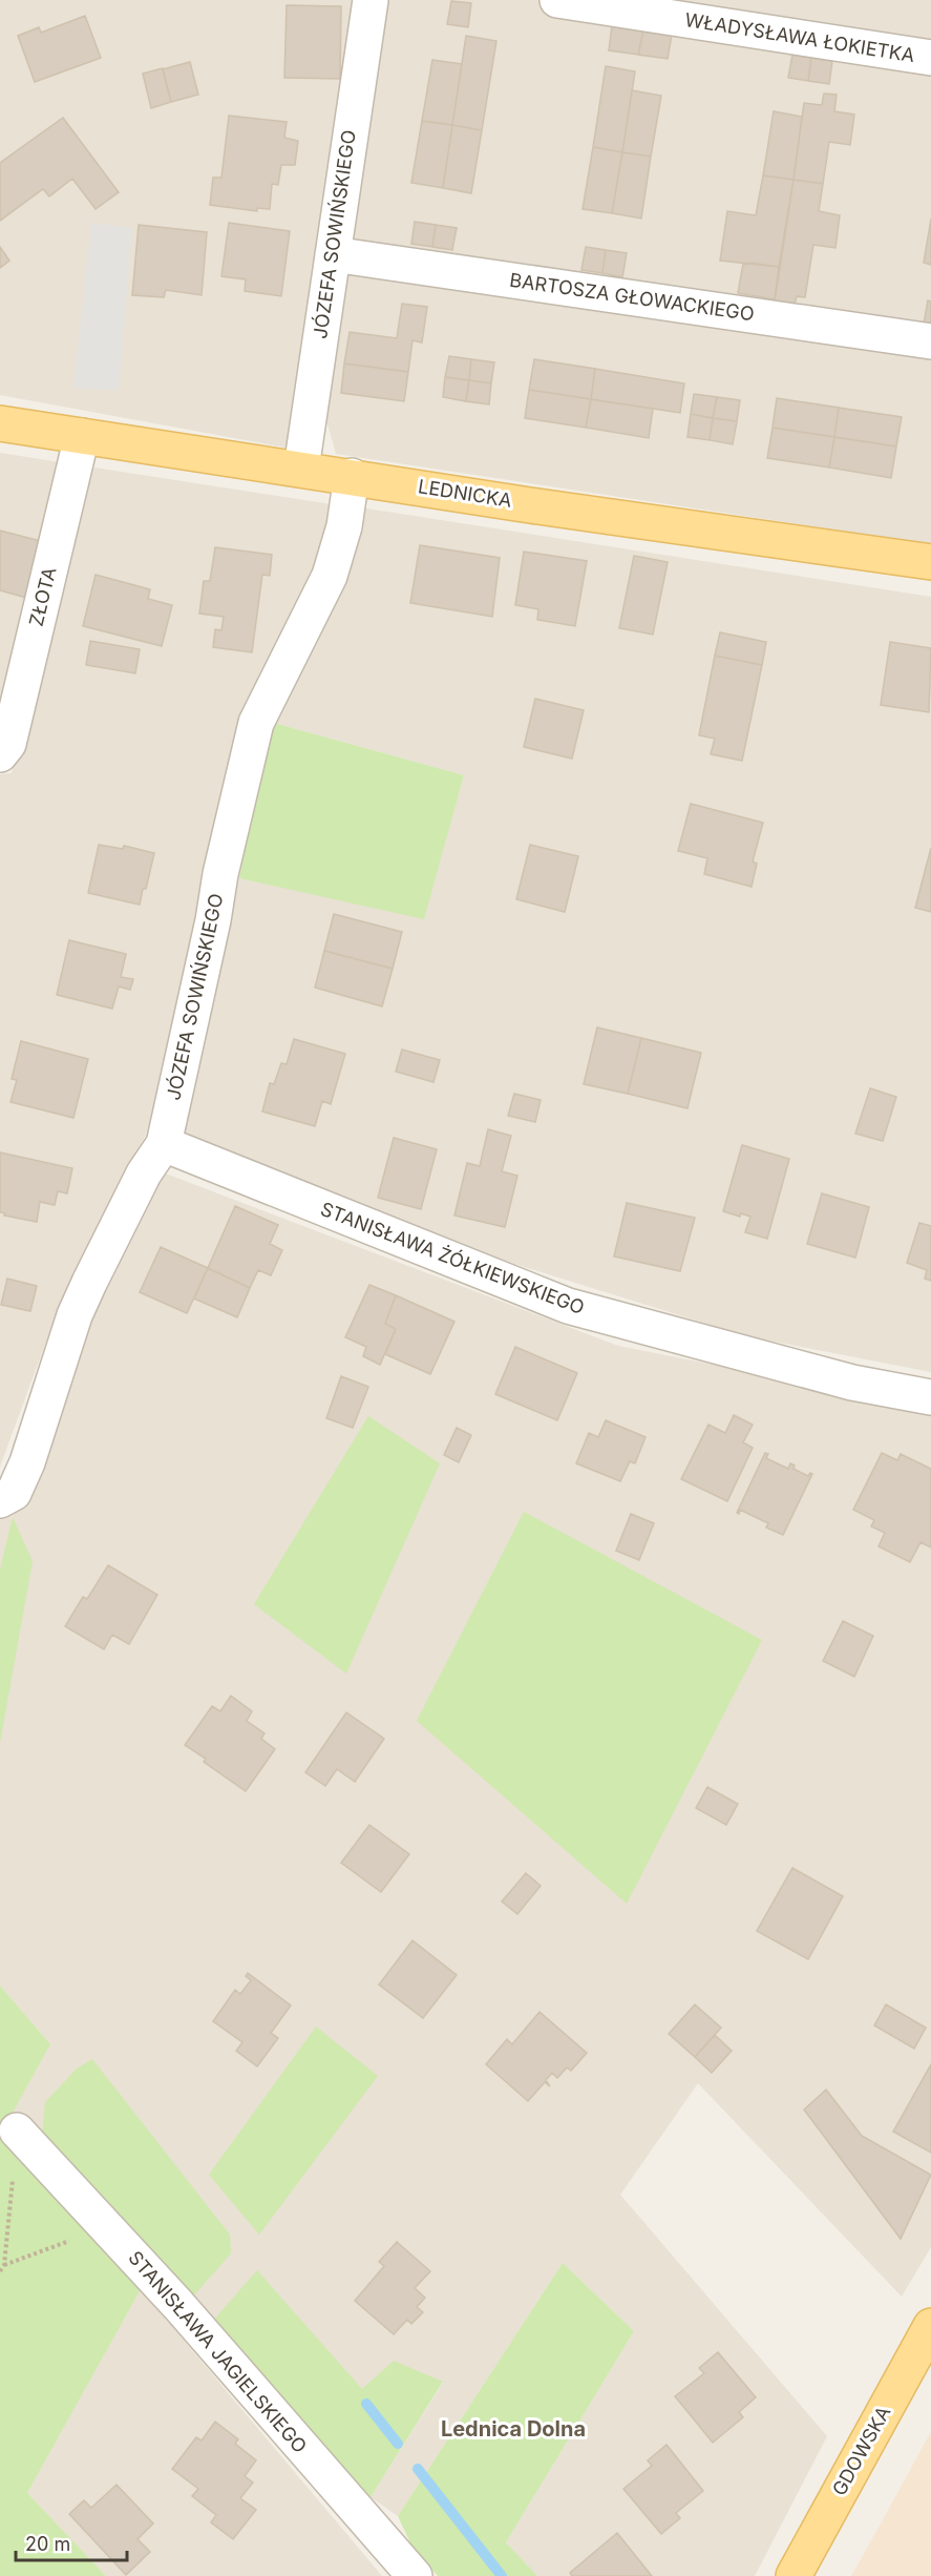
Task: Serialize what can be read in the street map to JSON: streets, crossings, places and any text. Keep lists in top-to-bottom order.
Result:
{
  "streets": {
    "main road": ["LEDNICKA", "GDOWSKA"],
    "street": [
      "WŁADYSŁAWA ŁOKIETKA",
      "JÓZEFA SOWIŃSKIEGO",
      "BARTOSZA GŁOWACKIEGO",
      "ZŁOTA",
      "STANISŁAWA ŻÓŁKIEWSKIEGO",
      "STANISŁAWA JAGIELSKIEGO"
    ]
  },
  "crossings": [
    ["JÓZEFA SOWIŃSKIEGO", "BARTOSZA GŁOWACKIEGO"],
    ["JÓZEFA SOWIŃSKIEGO", "LEDNICKA"],
    ["JÓZEFA SOWIŃSKIEGO", "STANISŁAWA ŻÓŁKIEWSKIEGO"],
    ["LEDNICKA", "ZŁOTA"]
  ],
  "districts": ["Lednica Dolna"],
  "scale_bar": "20 m"
}
